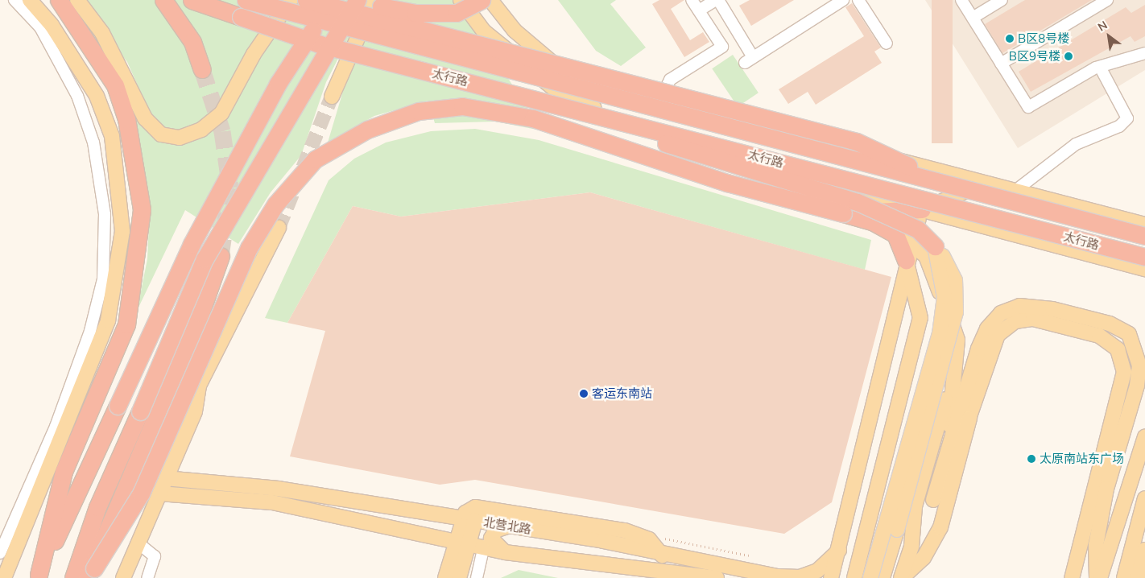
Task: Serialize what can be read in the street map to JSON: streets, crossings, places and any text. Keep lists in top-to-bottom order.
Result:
{
  "streets": {
    "highway": ["太行路"],
    "main road": ["北营北路"]
  },
  "places": [
    "B区8号楼",
    "B区9号楼",
    "客运东南站",
    "太原南站东广场"
  ],
  "north": "top left"
}
